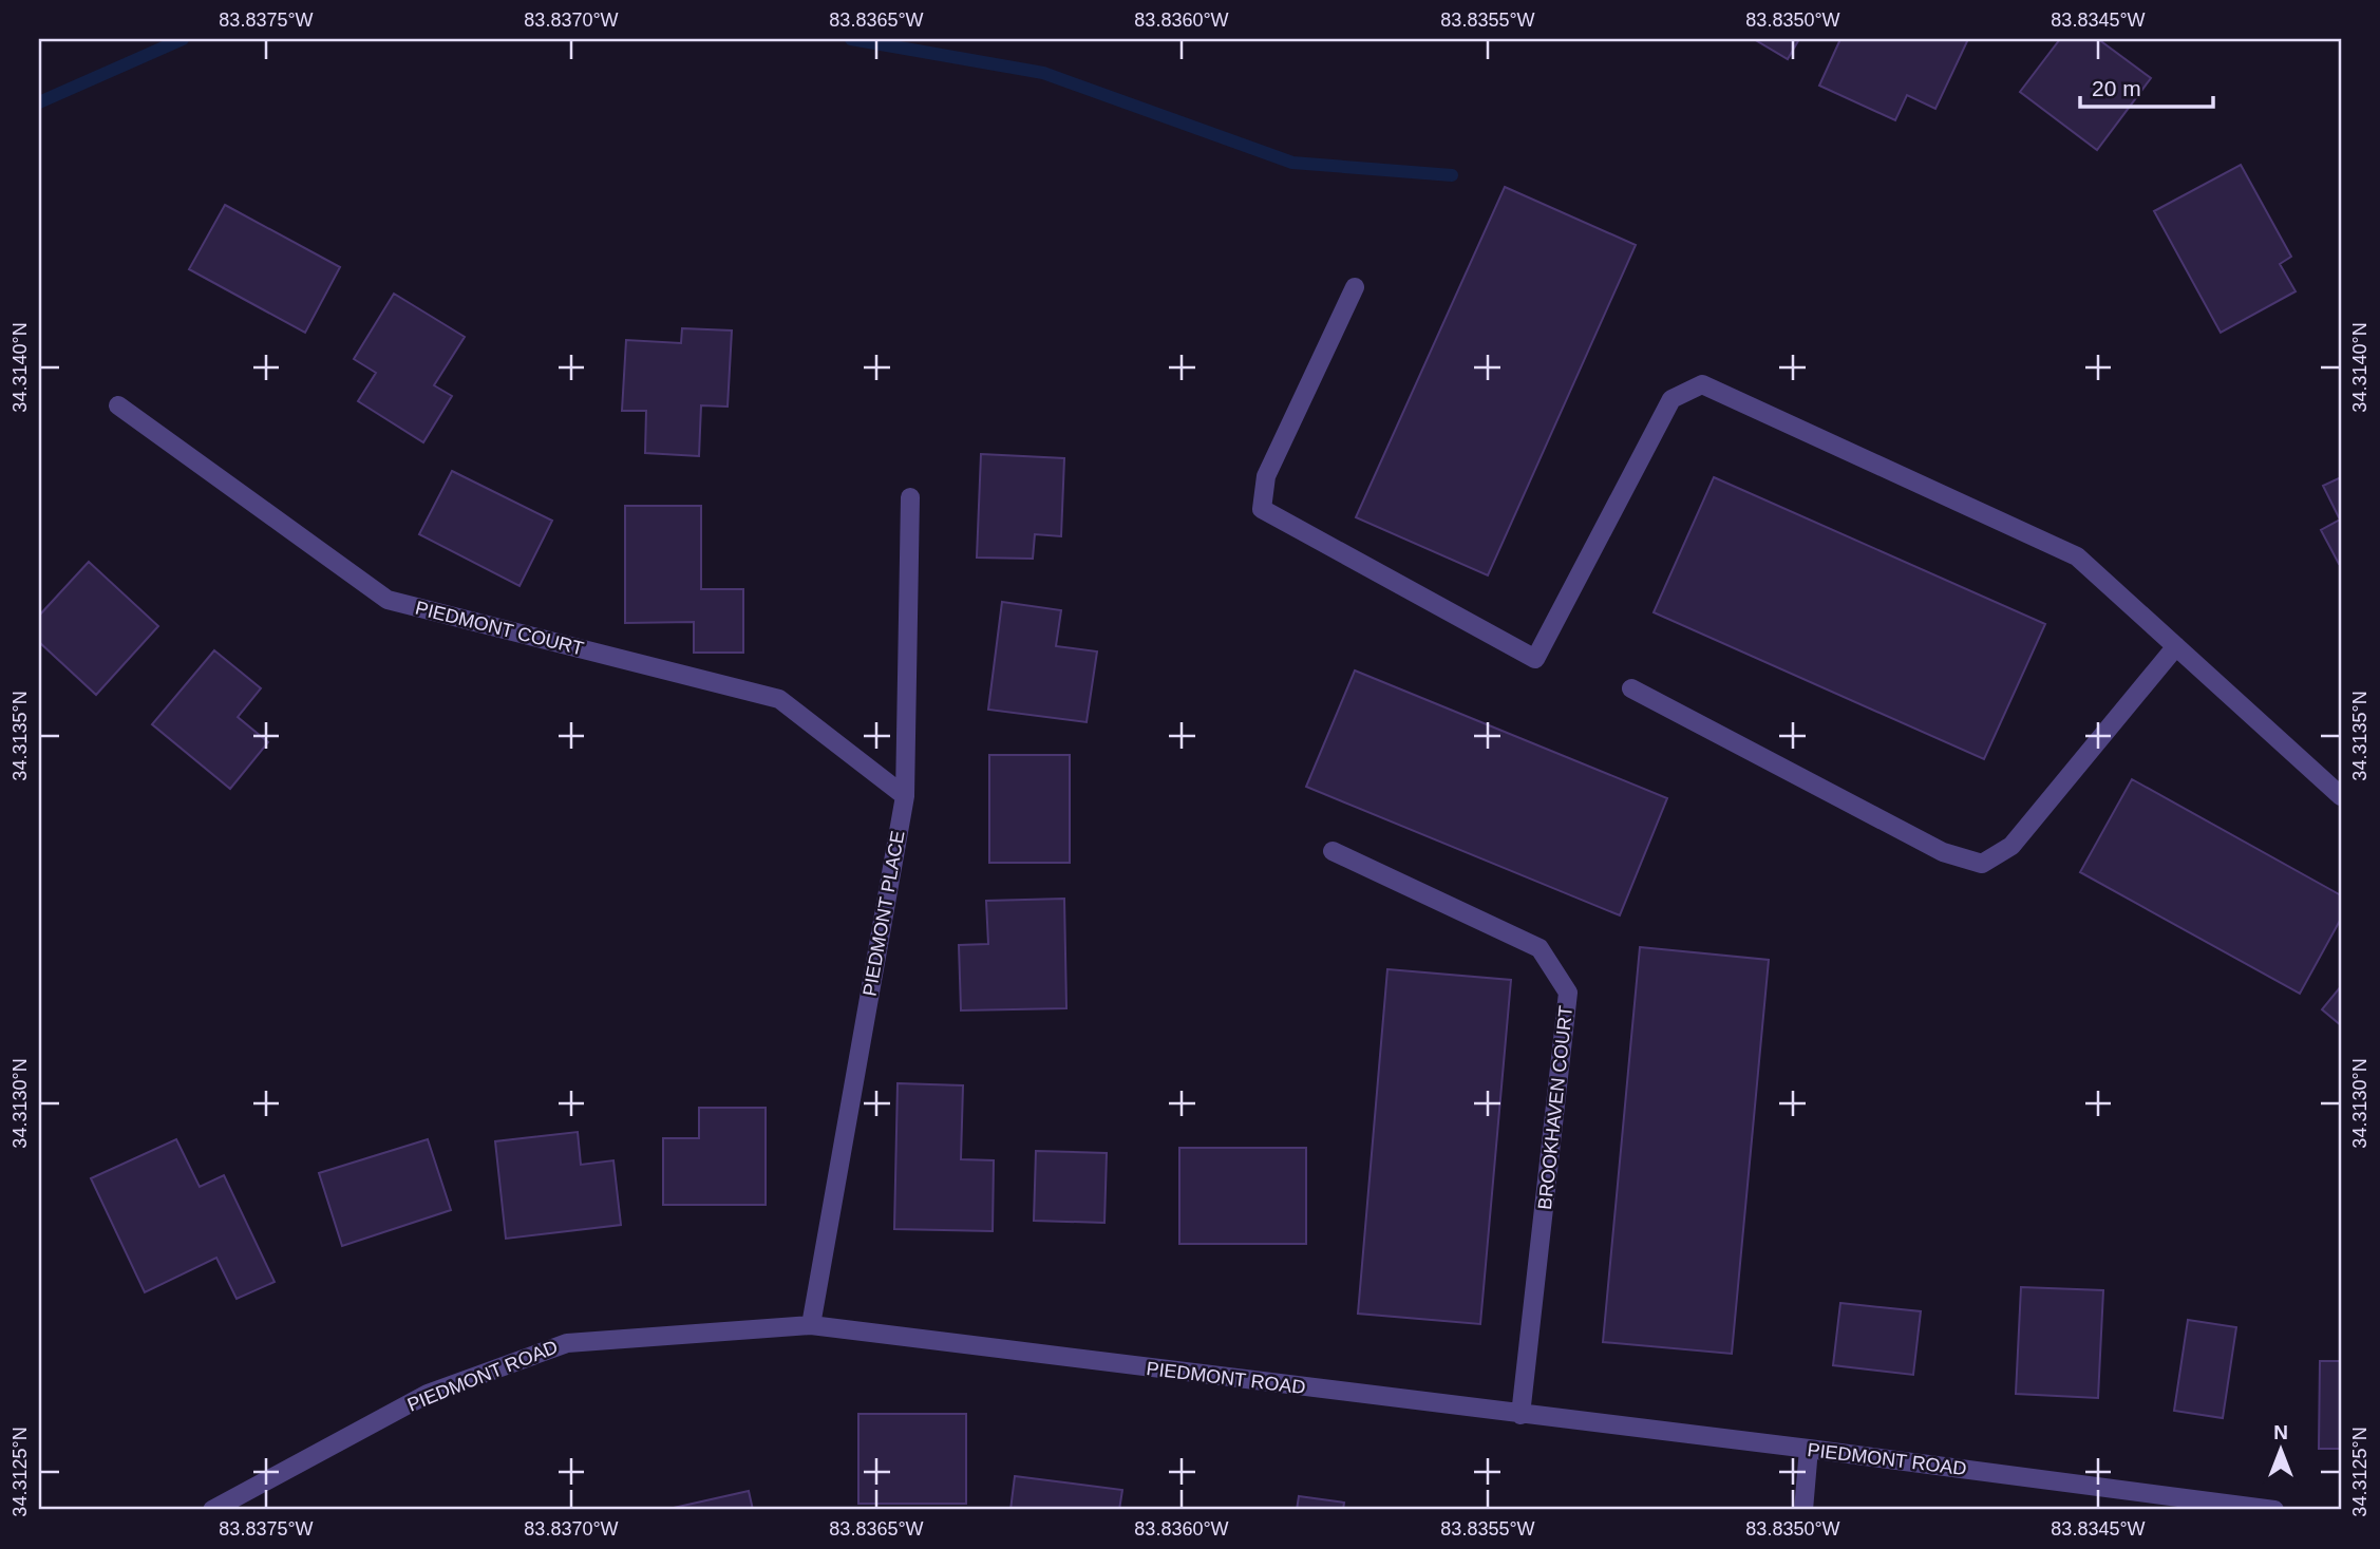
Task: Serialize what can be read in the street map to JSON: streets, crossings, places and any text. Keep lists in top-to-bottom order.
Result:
{
  "streets": {
    "street": [
      "PIEDMONT COURT",
      "PIEDMONT PLACE",
      "BROOKHAVEN COURT",
      "PIEDMONT ROAD"
    ]
  },
  "crossings": [
    ["PIEDMONT COURT", "PIEDMONT PLACE"],
    ["PIEDMONT PLACE", "PIEDMONT ROAD"],
    ["BROOKHAVEN COURT", "PIEDMONT ROAD"]
  ],
  "scale_bar": "20 m",
  "north": "top",
  "coordinates": [
    "83.8375°W",
    "83.8370°W",
    "83.8365°W",
    "83.8360°W",
    "83.8355°W",
    "83.8350°W",
    "83.8345°W",
    "34.3140°N",
    "34.3135°N",
    "34.3130°N",
    "34.3125°N"
  ]
}
